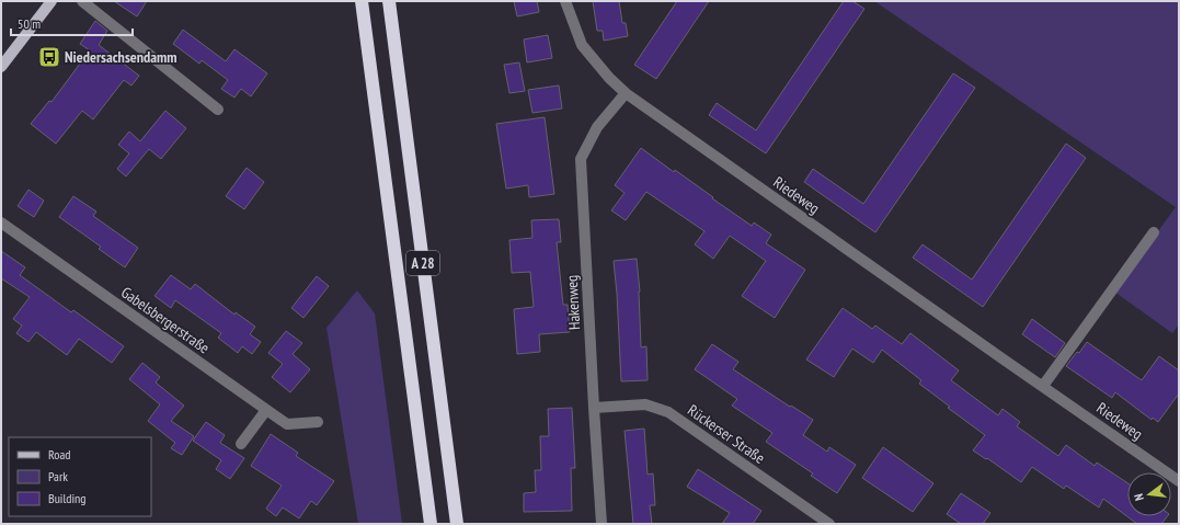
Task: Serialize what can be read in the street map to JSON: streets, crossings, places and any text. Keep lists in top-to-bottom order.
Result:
{
  "streets": {
    "highway": ["A 28"],
    "street": [
      "Riedeweg",
      "Hakenweg",
      "Gabelsbergerstraße",
      "Rückerser Straße"
    ]
  },
  "crossings": [
    ["Riedeweg", "Hakenweg"],
    ["Hakenweg", "Rückerser Straße"]
  ],
  "places": {
    "bus stop": ["Niedersachsendamm"]
  },
  "legend": ["Road", "Park", "Building"],
  "scale_bar": "50 m",
  "north": "left"
}
